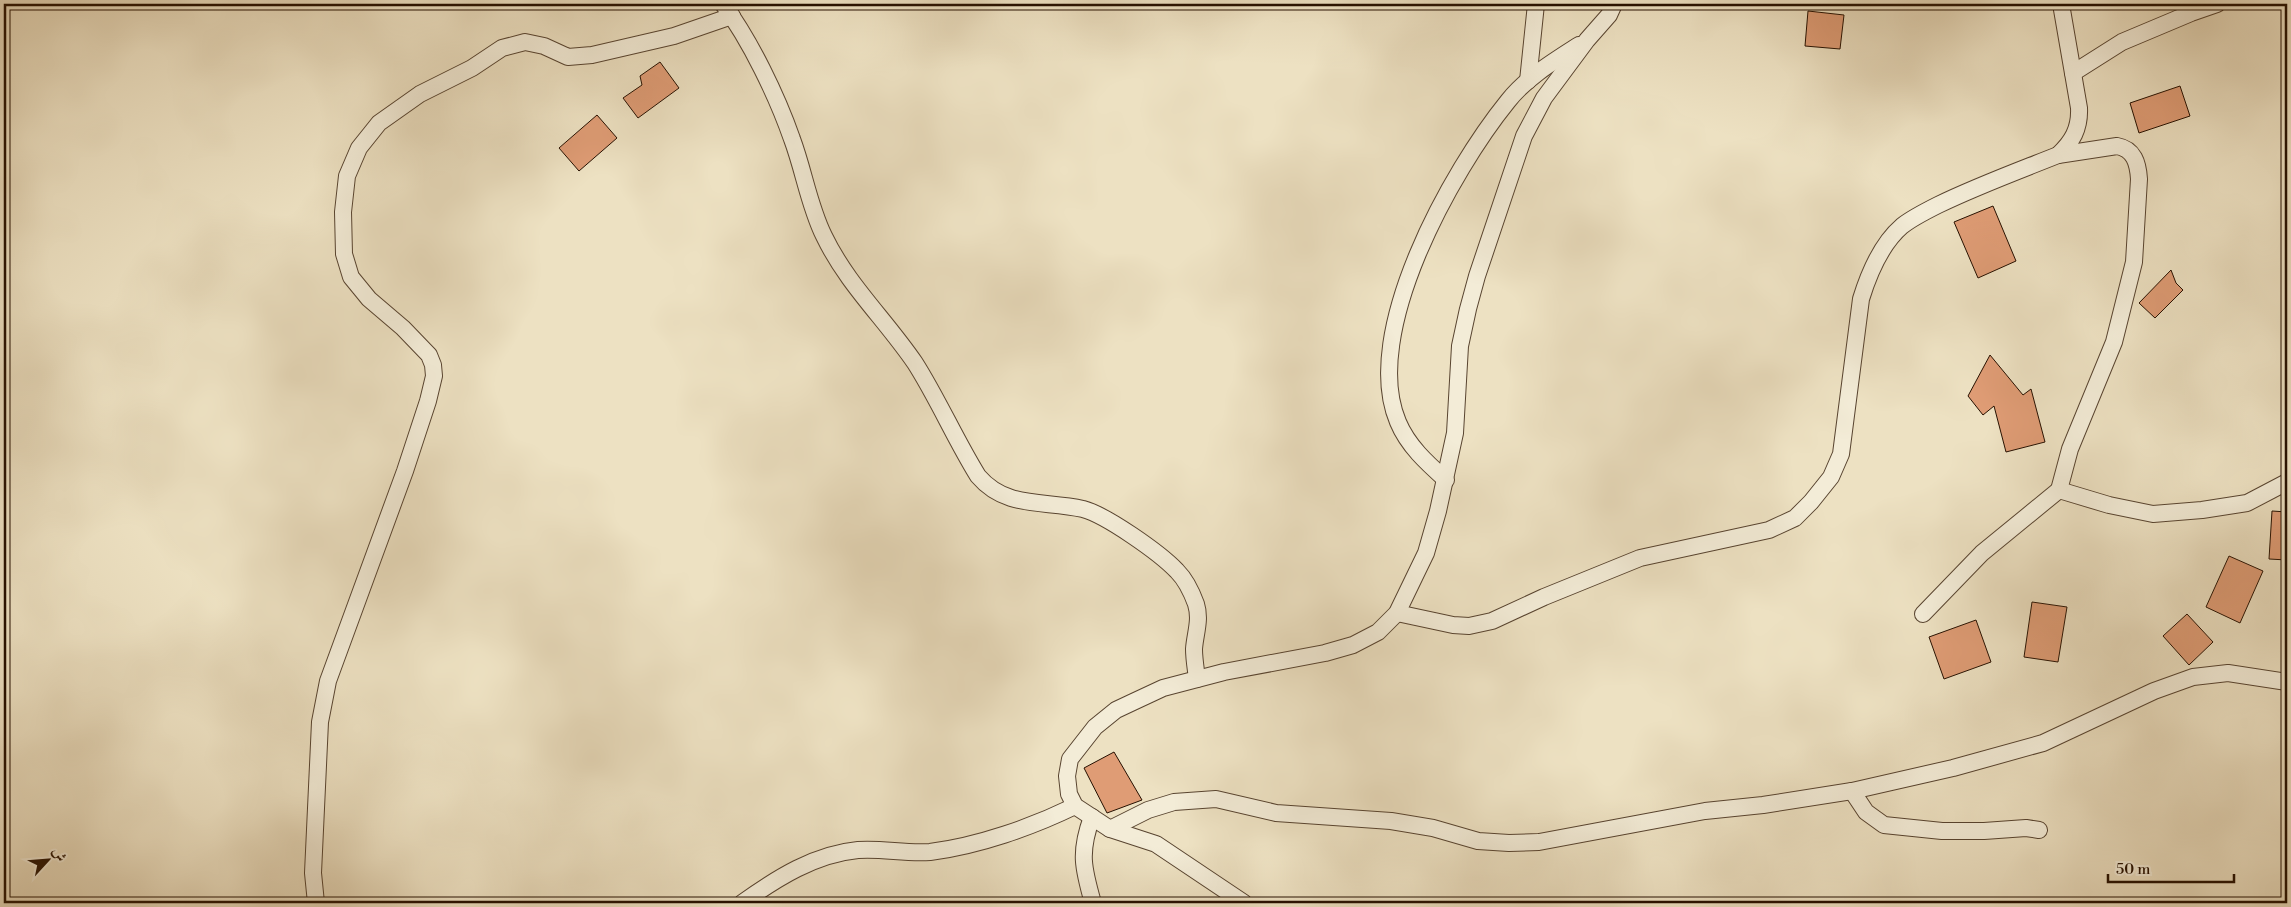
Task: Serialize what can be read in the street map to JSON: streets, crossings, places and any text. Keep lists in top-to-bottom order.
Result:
{
  "scale_bar": "50 m",
  "north": "top right"
}
